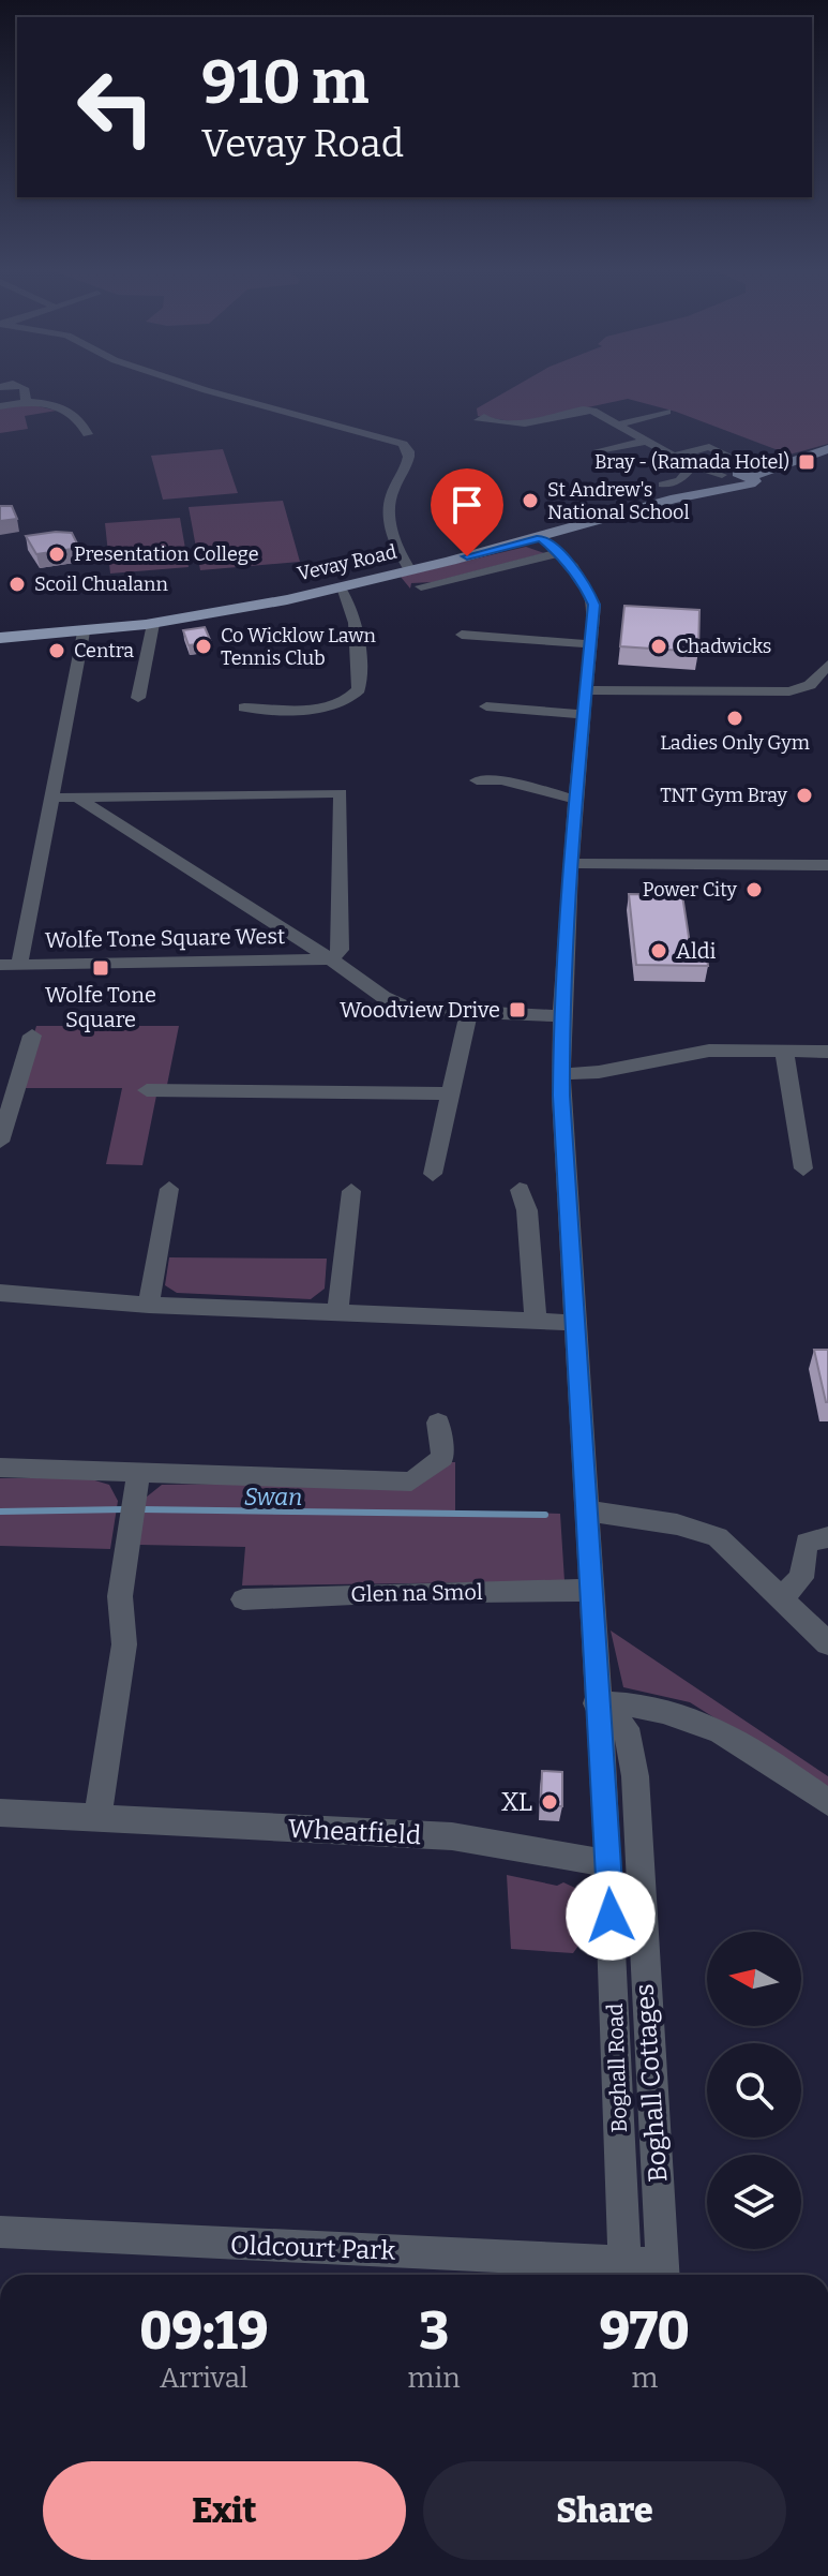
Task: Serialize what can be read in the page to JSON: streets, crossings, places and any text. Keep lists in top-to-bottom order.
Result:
{
  "streets": {
    "main road": ["Vevay Road"],
    "street": [
      "Wolfe Tone Square West",
      "Glen na Smol",
      "Wheatfield",
      "Boghall Road",
      "Boghall Cottages",
      "Oldcourt Park"
    ]
  },
  "crossings": [
    ["Vevay Road", "Boghall Road"],
    ["Glen na Smol", "Boghall Road"],
    ["Wheatfield", "Boghall Road"],
    ["Boghall Road", "Boghall Cottages"],
    ["Boghall Road", "Oldcourt Park"],
    ["Boghall Cottages", "Oldcourt Park"]
  ],
  "water": ["Swan"],
  "places": {
    "transit": ["Bray - (Ramada Hotel)", "Wolfe Tone Square", "Woodview Drive"],
    "other": [
      "St Andrew's National School",
      "Presentation College",
      "Scoil Chualann",
      "Co Wicklow Lawn Tennis Club",
      "Chadwicks",
      "Centra",
      "Ladies Only Gym",
      "TNT Gym Bray",
      "Power City",
      "Aldi",
      "XL"
    ]
  },
  "north": "left",
  "page": {
    "turn": ["910 m", "Vevay Road"],
    "eta": [
      "09:19",
      "Arrival",
      "3",
      "min",
      "970",
      "m"
    ],
    "buttons": ["Exit", "Share"]
  }
}
